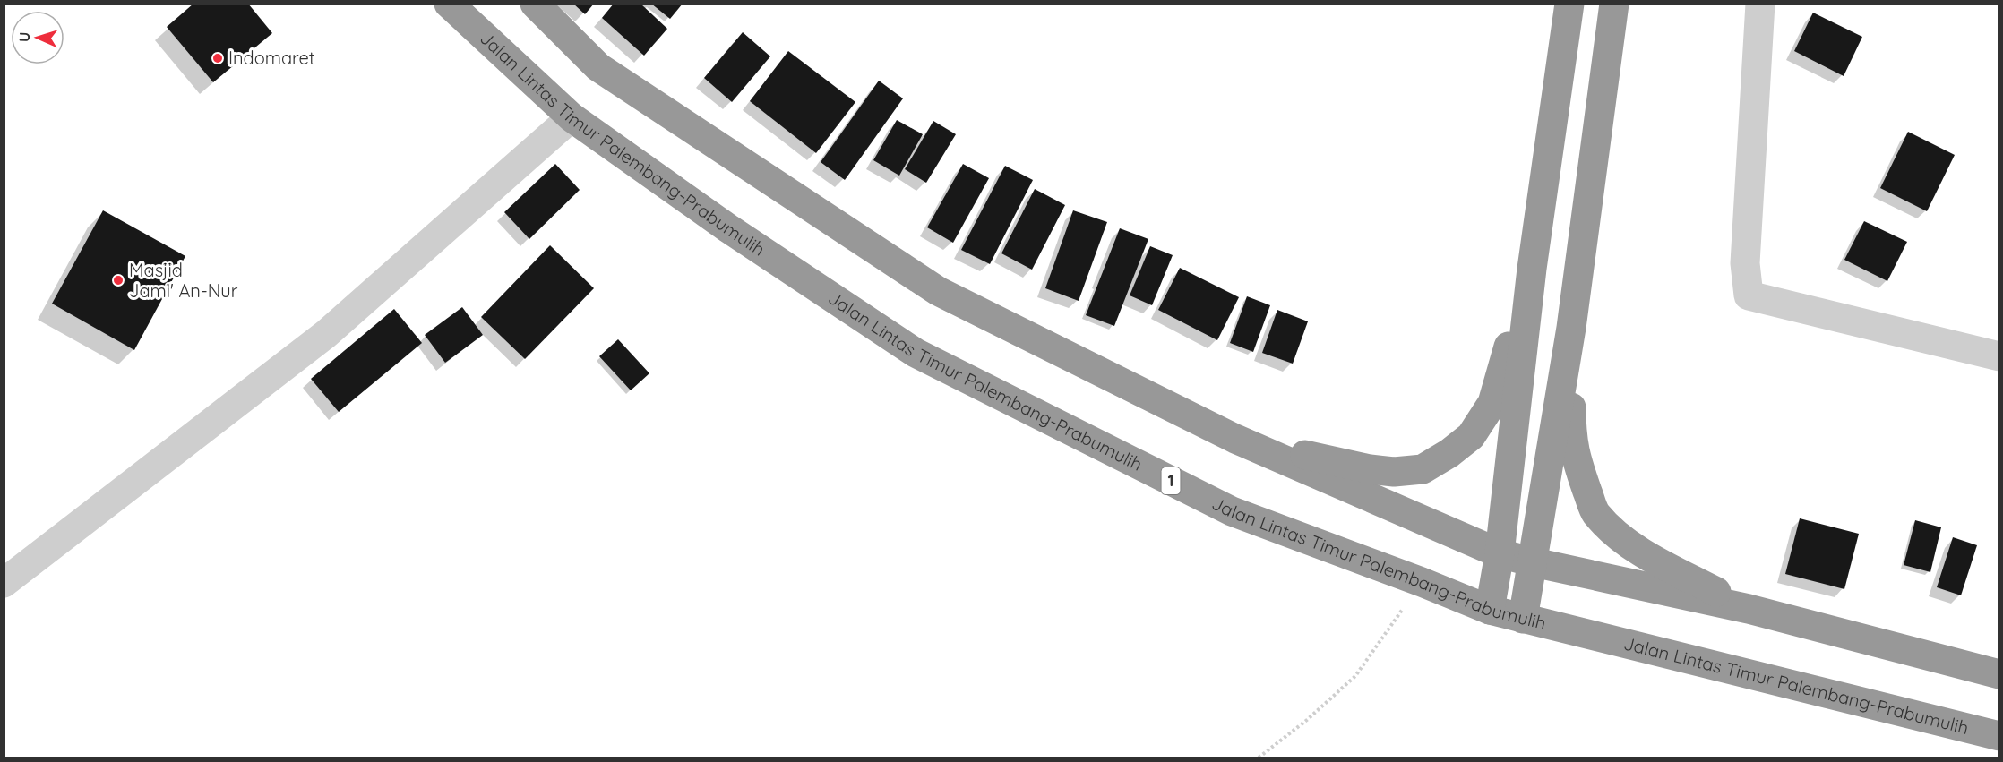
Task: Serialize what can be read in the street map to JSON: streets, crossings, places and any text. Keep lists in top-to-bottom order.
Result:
{
  "streets": {
    "highway": ["Jalan Lintas Timur Palembang-Prabumulih", "1"]
  },
  "places": ["Indomaret", "Masjid Jami' An-Nur"],
  "north": "left"
}
